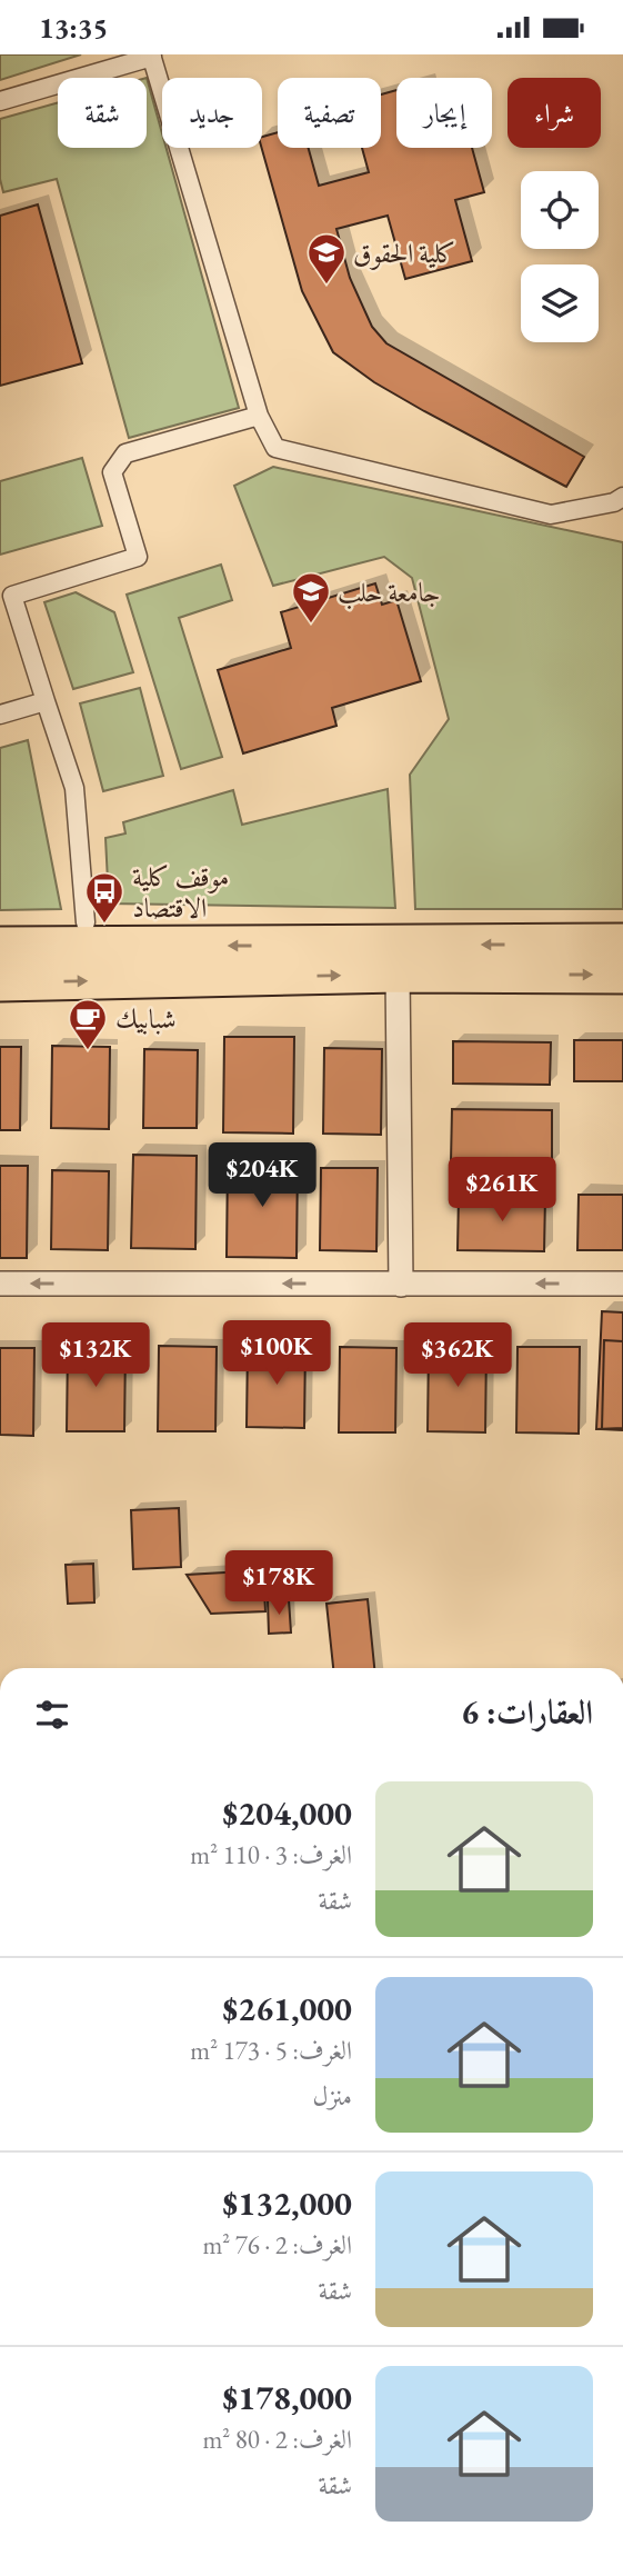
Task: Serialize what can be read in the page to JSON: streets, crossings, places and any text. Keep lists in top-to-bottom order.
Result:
{
  "places": {
    "school or university": ["كلية الحقوق", "جامعة حلب"],
    "bus stop": ["موقف كلية الاقتصاد"],
    "cafe": ["شبابيك"]
  },
  "page": {
    "status": "13:35",
    "chip": [
      "شراء",
      "إيجار",
      "تصفية",
      "جديد",
      "شقة"
    ],
    "price": [
      "$204K",
      "$261K",
      "$100K",
      "$132K",
      "$362K",
      "$178K"
    ],
    "heading": "العقارات: 6",
    "list": [
      {
        "name": "$204,000",
        "note": "الغرف: 3 · 110 m² · شقة"
      },
      {
        "name": "$261,000",
        "note": "الغرف: 5 · 173 m² · منزل"
      },
      {
        "name": "$132,000",
        "note": "الغرف: 2 · 76 m² · شقة"
      },
      {
        "name": "$178,000",
        "note": "الغرف: 2 · 80 m² · شقة"
      }
    ]
  }
}
